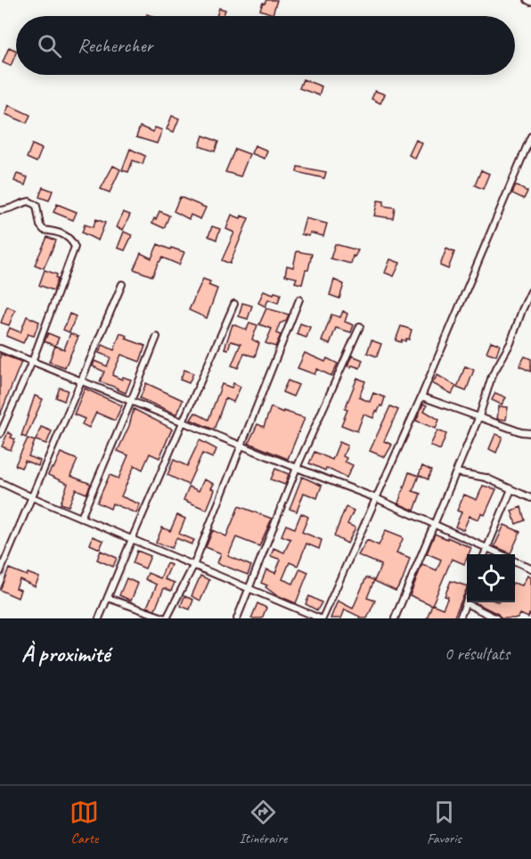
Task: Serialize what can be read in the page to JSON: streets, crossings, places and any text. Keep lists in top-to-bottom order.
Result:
{
  "page": {
    "search": "Rechercher",
    "heading": ["À proximité", "0 résultats"],
    "nav": ["Carte", "Itinéraire", "Favoris"]
  }
}
